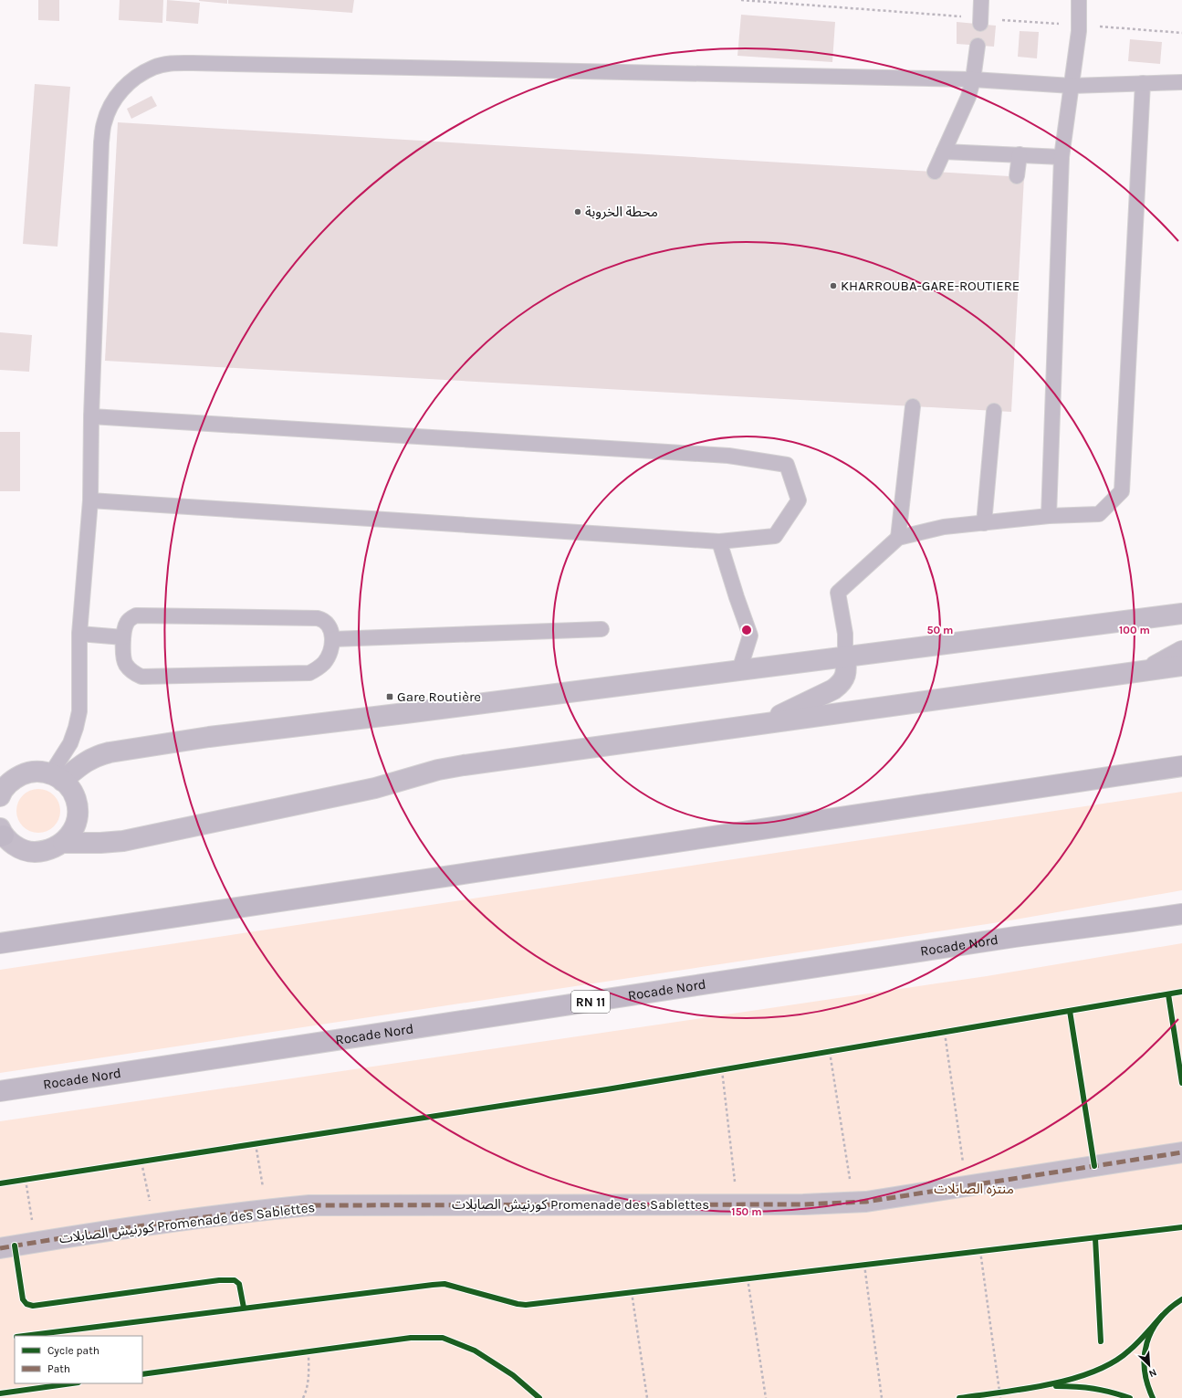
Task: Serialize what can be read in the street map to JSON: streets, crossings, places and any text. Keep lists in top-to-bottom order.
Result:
{
  "streets": {
    "highway": ["Rocade Nord", "RN 11"],
    "street": ["كورنيش الصابلات Promenade des Sablettes"]
  },
  "parks": ["منتزه الصابلات"],
  "places": {
    "other": ["محطة الخروبة", "KHARROUBA-GARE-ROUTIERE"],
    "transit": ["Gare Routière"]
  },
  "legend": ["Cycle path", "Path"],
  "north": "bottom right",
  "rings": ["50 m", "100 m", "150 m"]
}
